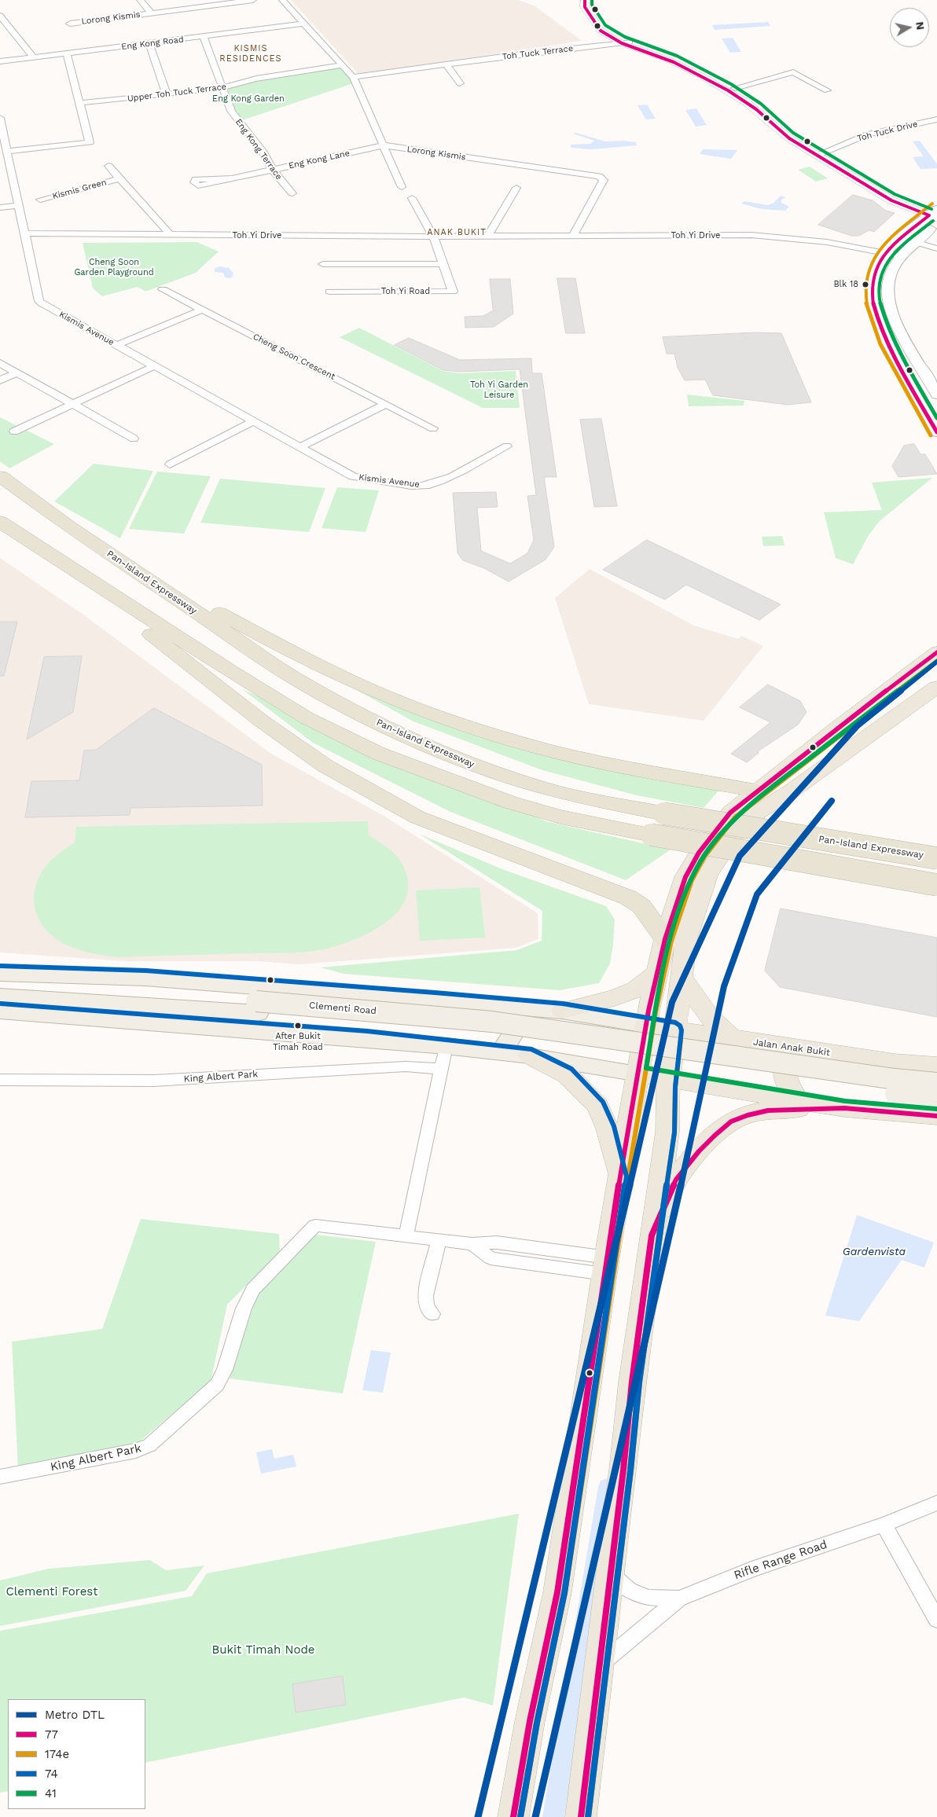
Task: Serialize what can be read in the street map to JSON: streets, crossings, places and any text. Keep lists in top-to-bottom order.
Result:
{
  "streets": {
    "highway": ["Pan-Island Expressway", "Jalan Anak Bukit"],
    "main road": ["Clementi Road"],
    "street": [
      "Lorong Kismis",
      "Eng Kong Road",
      "Toh Tuck Terrace",
      "Upper Toh Tuck Terrace",
      "Toh Tuck Drive",
      "Eng Kong Terrace",
      "Eng Kong Lane",
      "Kismis Green",
      "Toh Yi Drive",
      "Toh Yi Road",
      "Kismis Avenue",
      "Cheng Soon Crescent",
      "King Albert Park",
      "Rifle Range Road"
    ]
  },
  "crossings": [
    ["Lorong Kismis", "Eng Kong Lane"],
    ["Lorong Kismis", "Toh Yi Drive"],
    ["Eng Kong Road", "Eng Kong Terrace"],
    ["Upper Toh Tuck Terrace", "Eng Kong Terrace"],
    ["Eng Kong Terrace", "Eng Kong Lane"],
    ["Kismis Green", "Toh Yi Drive"],
    ["Toh Yi Drive", "Toh Yi Road"],
    ["Toh Yi Drive", "Kismis Avenue"],
    ["Clementi Road", "Jalan Anak Bukit"]
  ],
  "districts": ["KISMIS RESIDENCES", "ANAK BUKIT"],
  "water": ["Gardenvista"],
  "parks": [
    "Eng Kong Garden",
    "Cheng Soon Garden Playground",
    "Toh Yi Garden Leisure",
    "Clementi Forest",
    "Bukit Timah Node"
  ],
  "places": ["Blk 18", "After Bukit Timah Road"],
  "lines": [
    "transit line 77",
    "transit line 41",
    "transit line 174e",
    "metro line DTL",
    "transit line 74"
  ],
  "legend": [
    "Metro DTL",
    "77",
    "174e",
    "74",
    "41"
  ],
  "north": "right"
}
